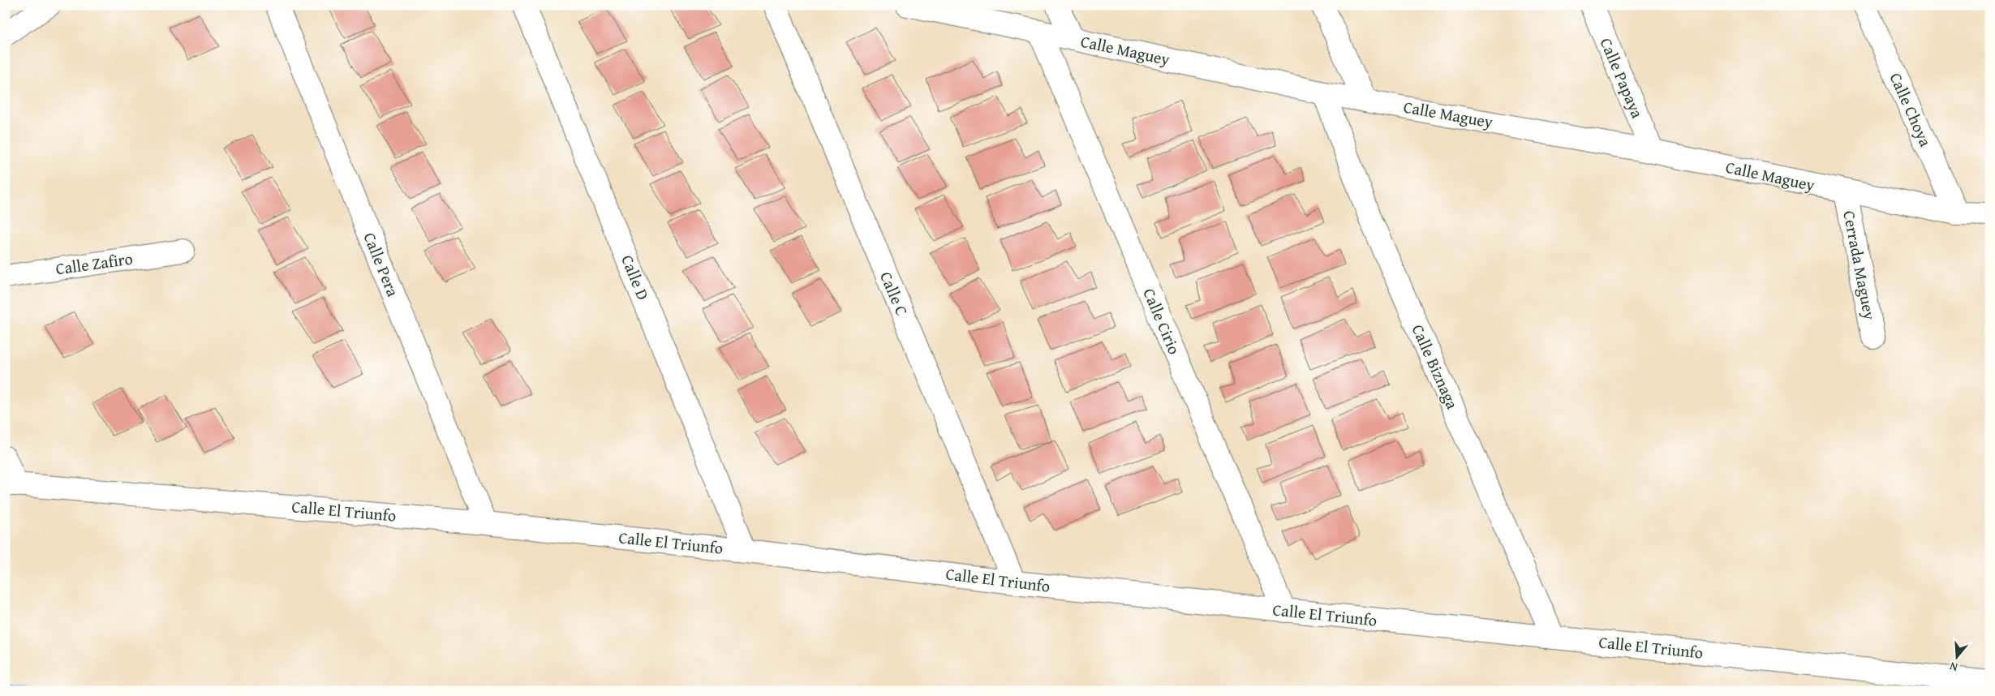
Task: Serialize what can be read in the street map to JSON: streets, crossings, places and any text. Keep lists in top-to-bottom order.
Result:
{
  "streets": {
    "street": [
      "Calle Maguey",
      "Calle Papaya",
      "Calle Choya",
      "Calle Zafiro",
      "Calle Pera",
      "Cerrada Maguey",
      "Calle D",
      "Calle C",
      "Calle Cirio",
      "Calle Biznaga",
      "Calle El Triunfo"
    ]
  },
  "crossings": [
    ["Calle Maguey", "Calle Papaya"],
    ["Calle Maguey", "Calle Choya"],
    ["Calle Maguey", "Cerrada Maguey"],
    ["Calle Maguey", "Calle Cirio"],
    ["Calle Maguey", "Calle Biznaga"],
    ["Calle Pera", "Calle El Triunfo"],
    ["Calle D", "Calle El Triunfo"],
    ["Calle C", "Calle El Triunfo"],
    ["Calle Cirio", "Calle El Triunfo"],
    ["Calle Biznaga", "Calle El Triunfo"]
  ],
  "north": "bottom"
}
